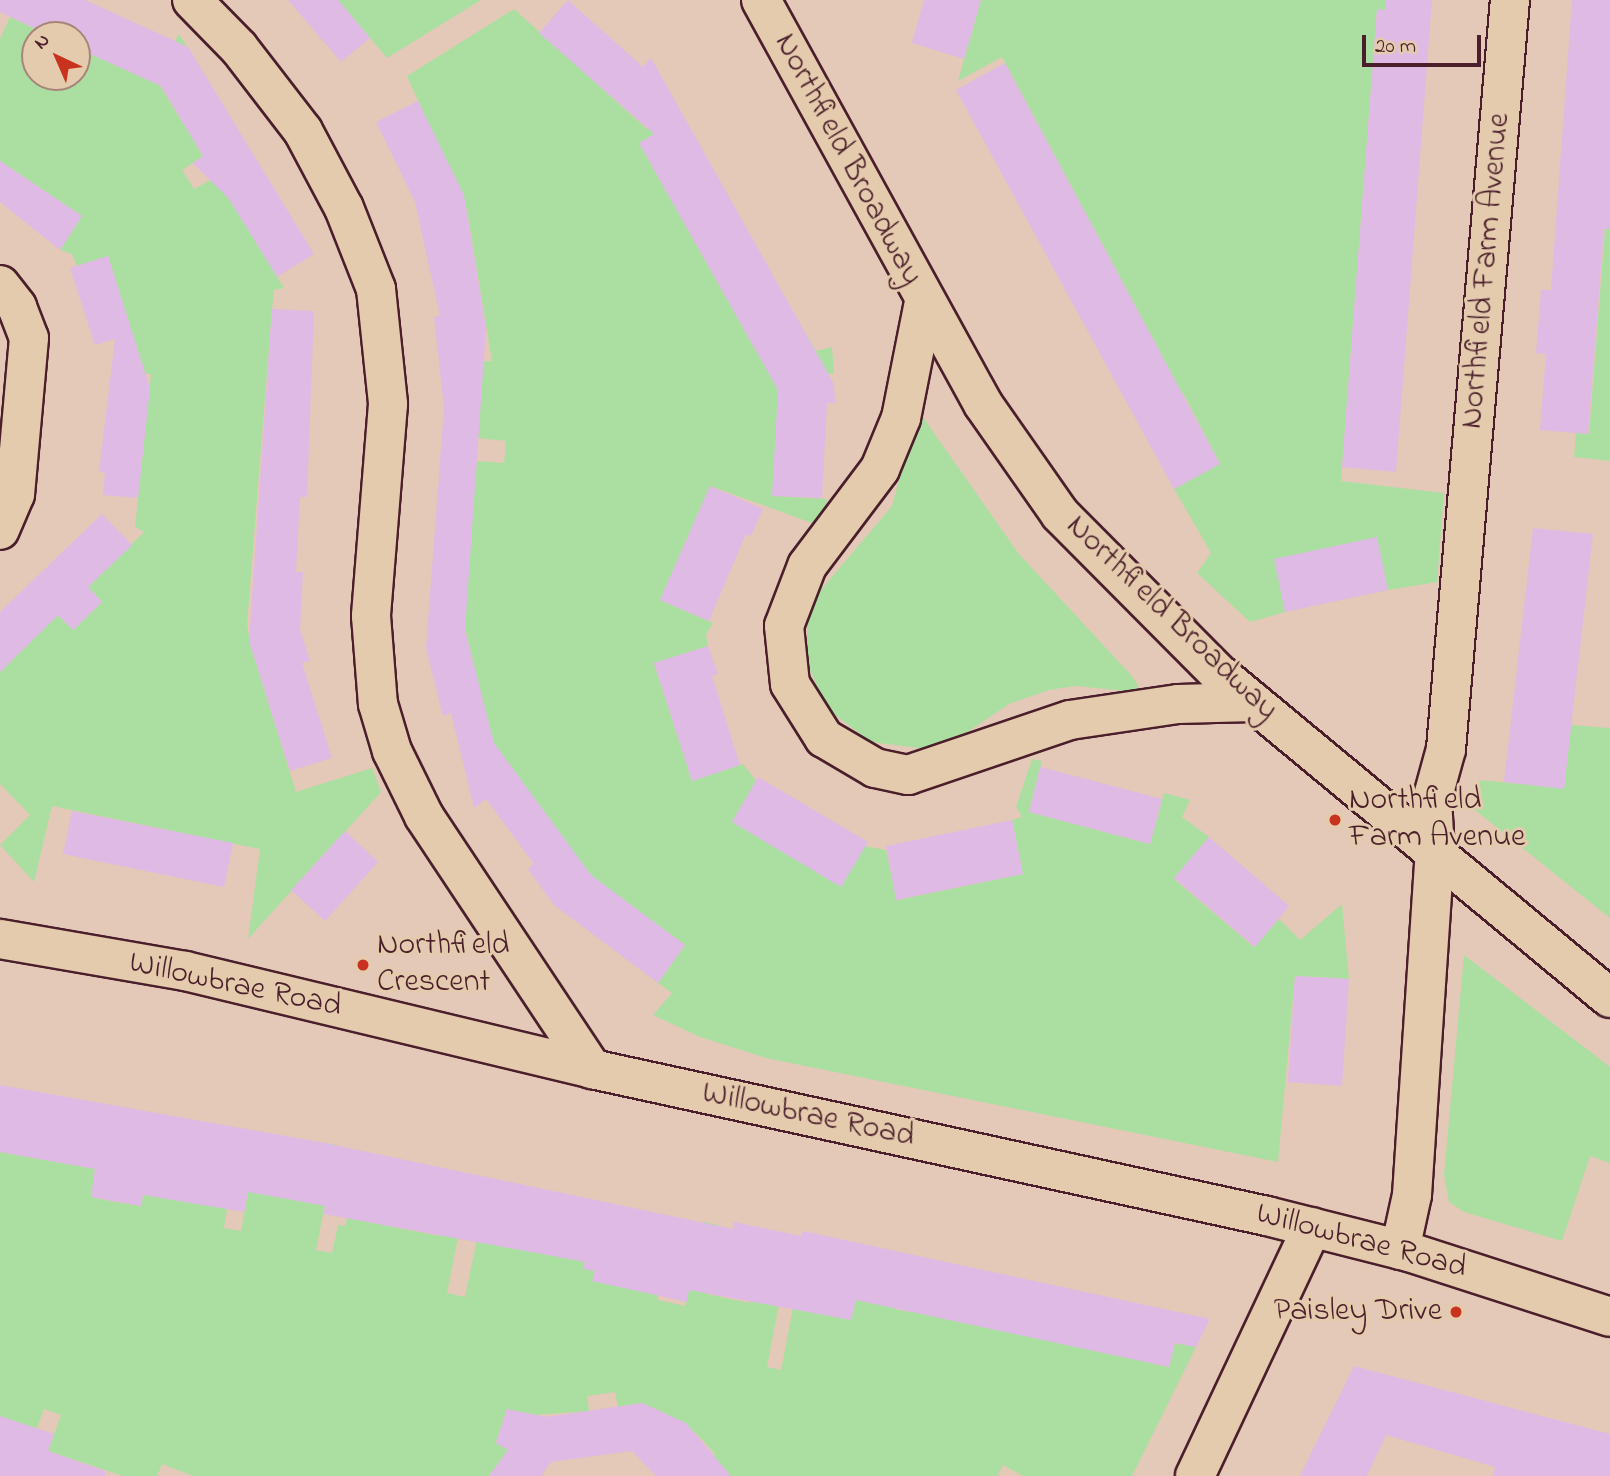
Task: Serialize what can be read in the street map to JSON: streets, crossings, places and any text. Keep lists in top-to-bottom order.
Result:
{
  "streets": {
    "street": ["Northfield Broadway", "Northfield Farm Avenue", "Willowbrae Road"]
  },
  "crossings": [
    ["Northfield Broadway", "Northfield Farm Avenue"],
    ["Northfield Farm Avenue", "Willowbrae Road"]
  ],
  "places": ["Northfield Farm Avenue", "Northfield Crescent", "Paisley Drive"],
  "scale_bar": "20 m",
  "north": "top left"
}
